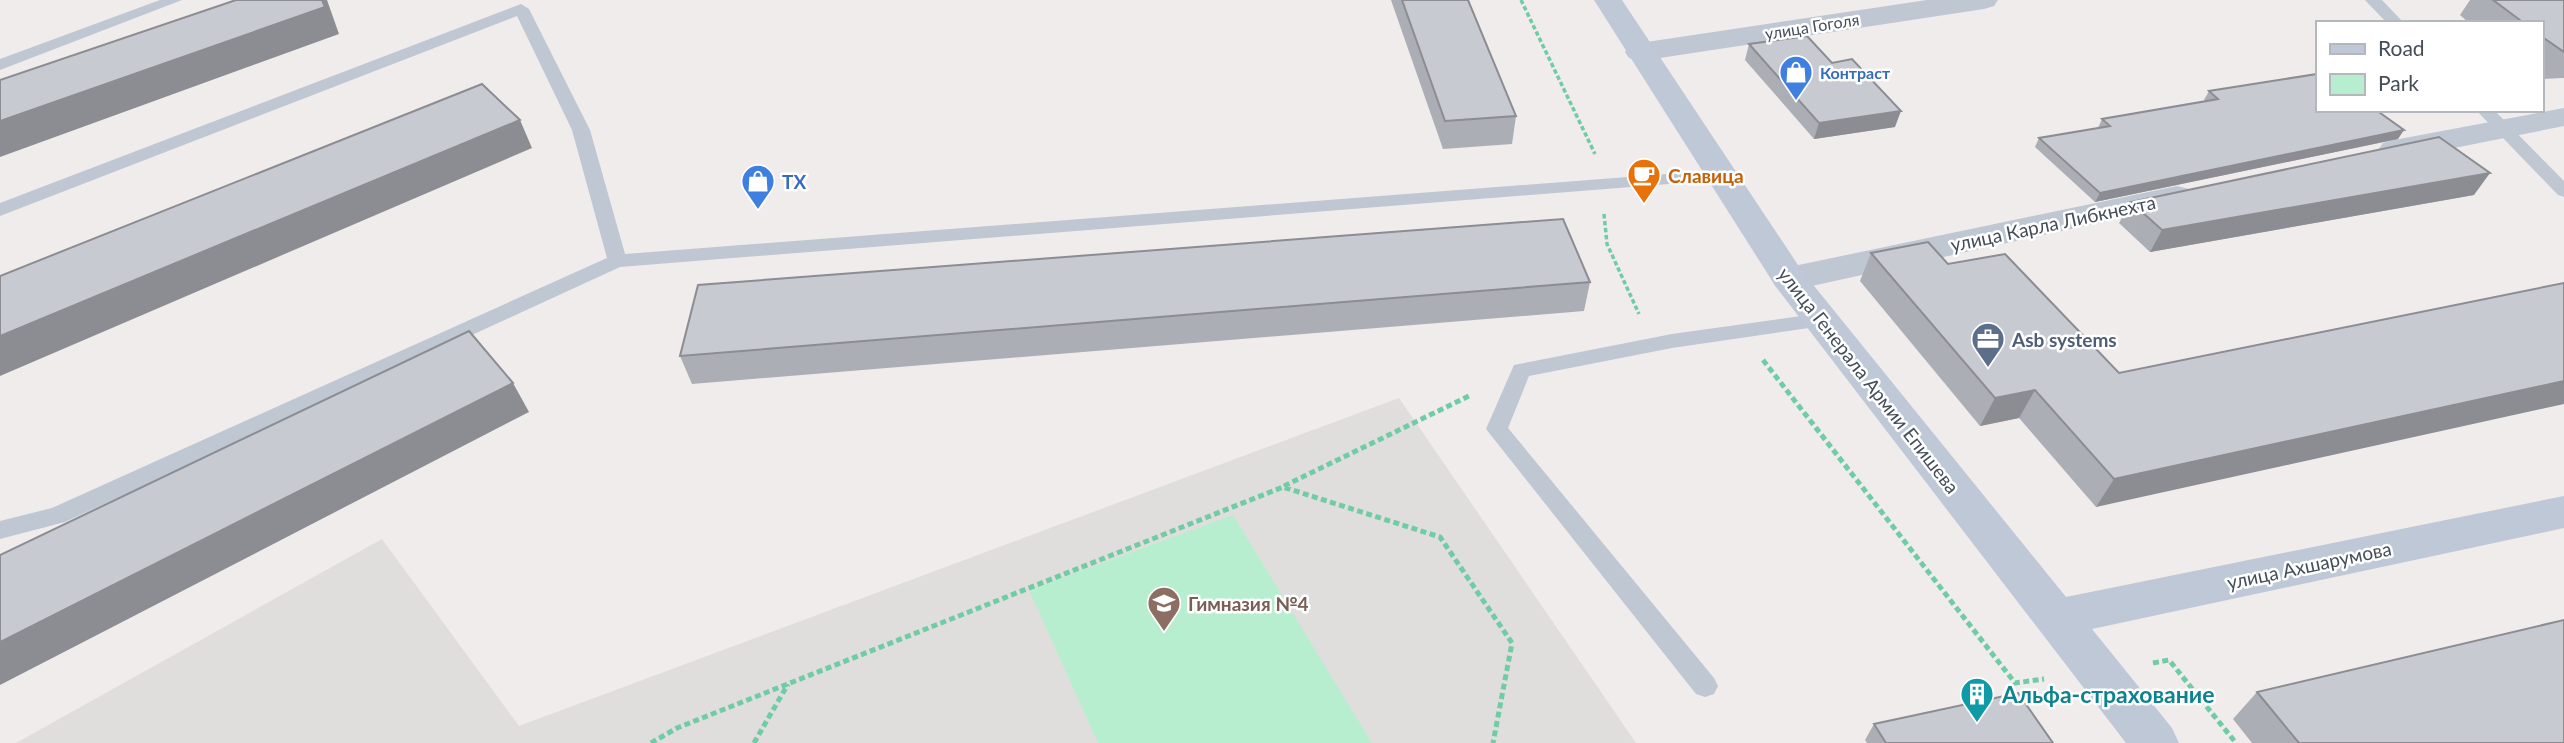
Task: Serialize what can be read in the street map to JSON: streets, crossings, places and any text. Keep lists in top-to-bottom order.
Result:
{
  "streets": {
    "main road": ["улица Генерала Армии Епишева", "улица Ахшарумова"],
    "street": ["улица Гоголя", "улица Карла Либкнехта"]
  },
  "crossings": [
    ["улица Гоголя", "улица Генерала Армии Епишева"],
    ["улица Карла Либкнехта", "улица Генерала Армии Епишева"],
    ["улица Генерала Армии Епишева", "улица Ахшарумова"]
  ],
  "places": {
    "shop": ["Контраст", "ТХ"],
    "cafe": ["Славица"],
    "office": ["Asb systems"],
    "school or university": ["Гимназия №4"],
    "building": ["Альфа-страхование"]
  },
  "legend": ["Road", "Park"]
}
